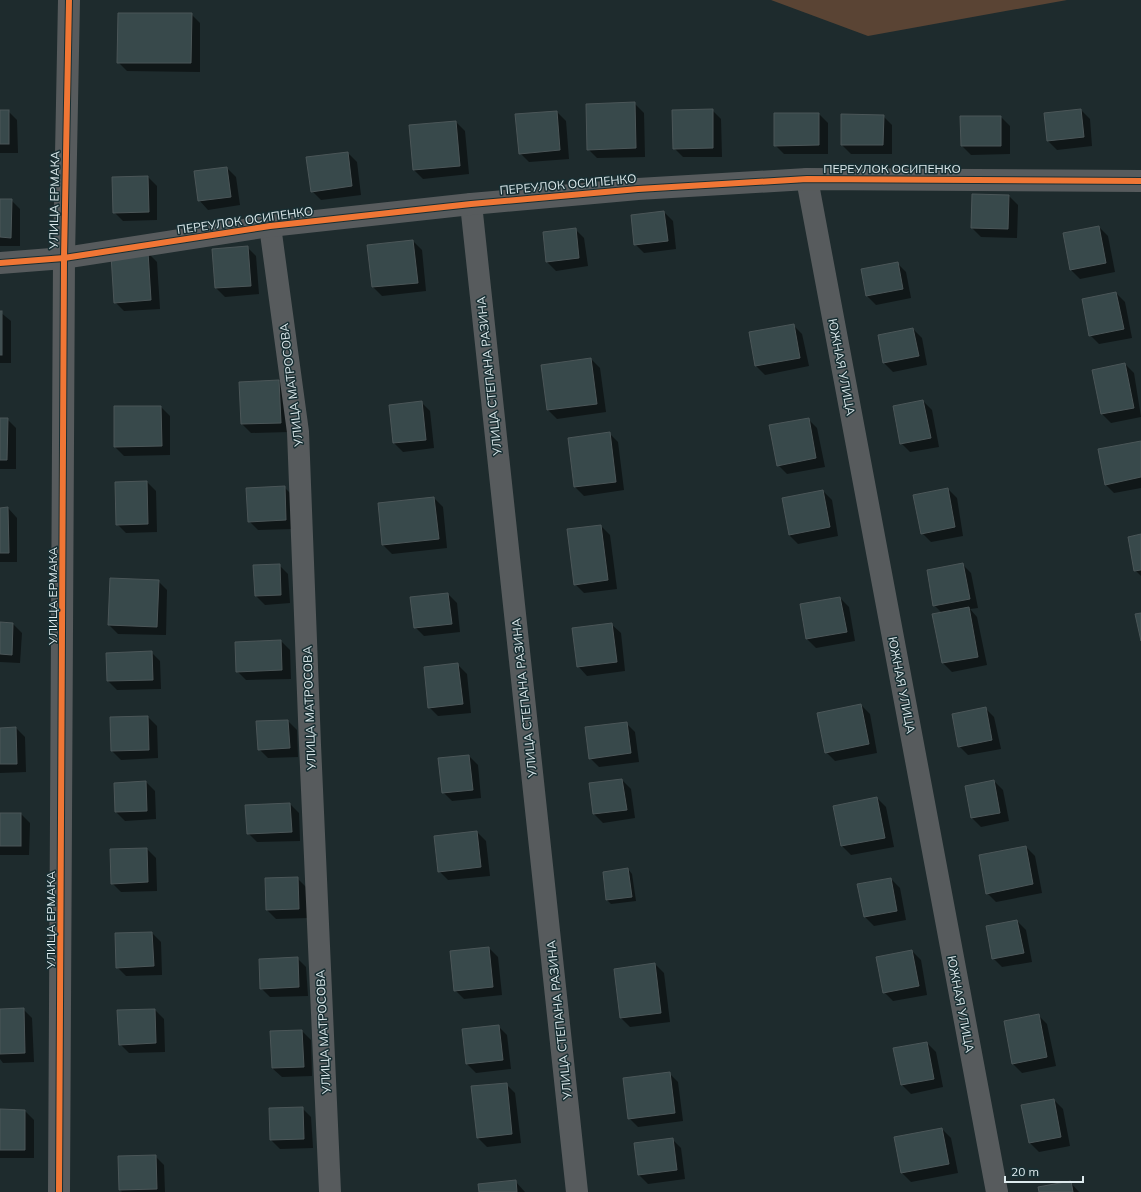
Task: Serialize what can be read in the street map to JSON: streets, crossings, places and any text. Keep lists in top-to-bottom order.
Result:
{
  "streets": {
    "street": [
      "ПЕРЕУЛОК ОСИПЕНКО",
      "УЛИЦА ЕРМАКА",
      "ЮЖНАЯ УЛИЦА",
      "УЛИЦА СТЕПАНА РАЗИНА",
      "УЛИЦА МАТРОСОВА"
    ]
  },
  "crossings": [
    ["ПЕРЕУЛОК ОСИПЕНКО", "УЛИЦА ЕРМАКА"],
    ["ПЕРЕУЛОК ОСИПЕНКО", "ЮЖНАЯ УЛИЦА"],
    ["ПЕРЕУЛОК ОСИПЕНКО", "УЛИЦА СТЕПАНА РАЗИНА"],
    ["ПЕРЕУЛОК ОСИПЕНКО", "УЛИЦА МАТРОСОВА"]
  ],
  "scale_bar": "20 m"
}
